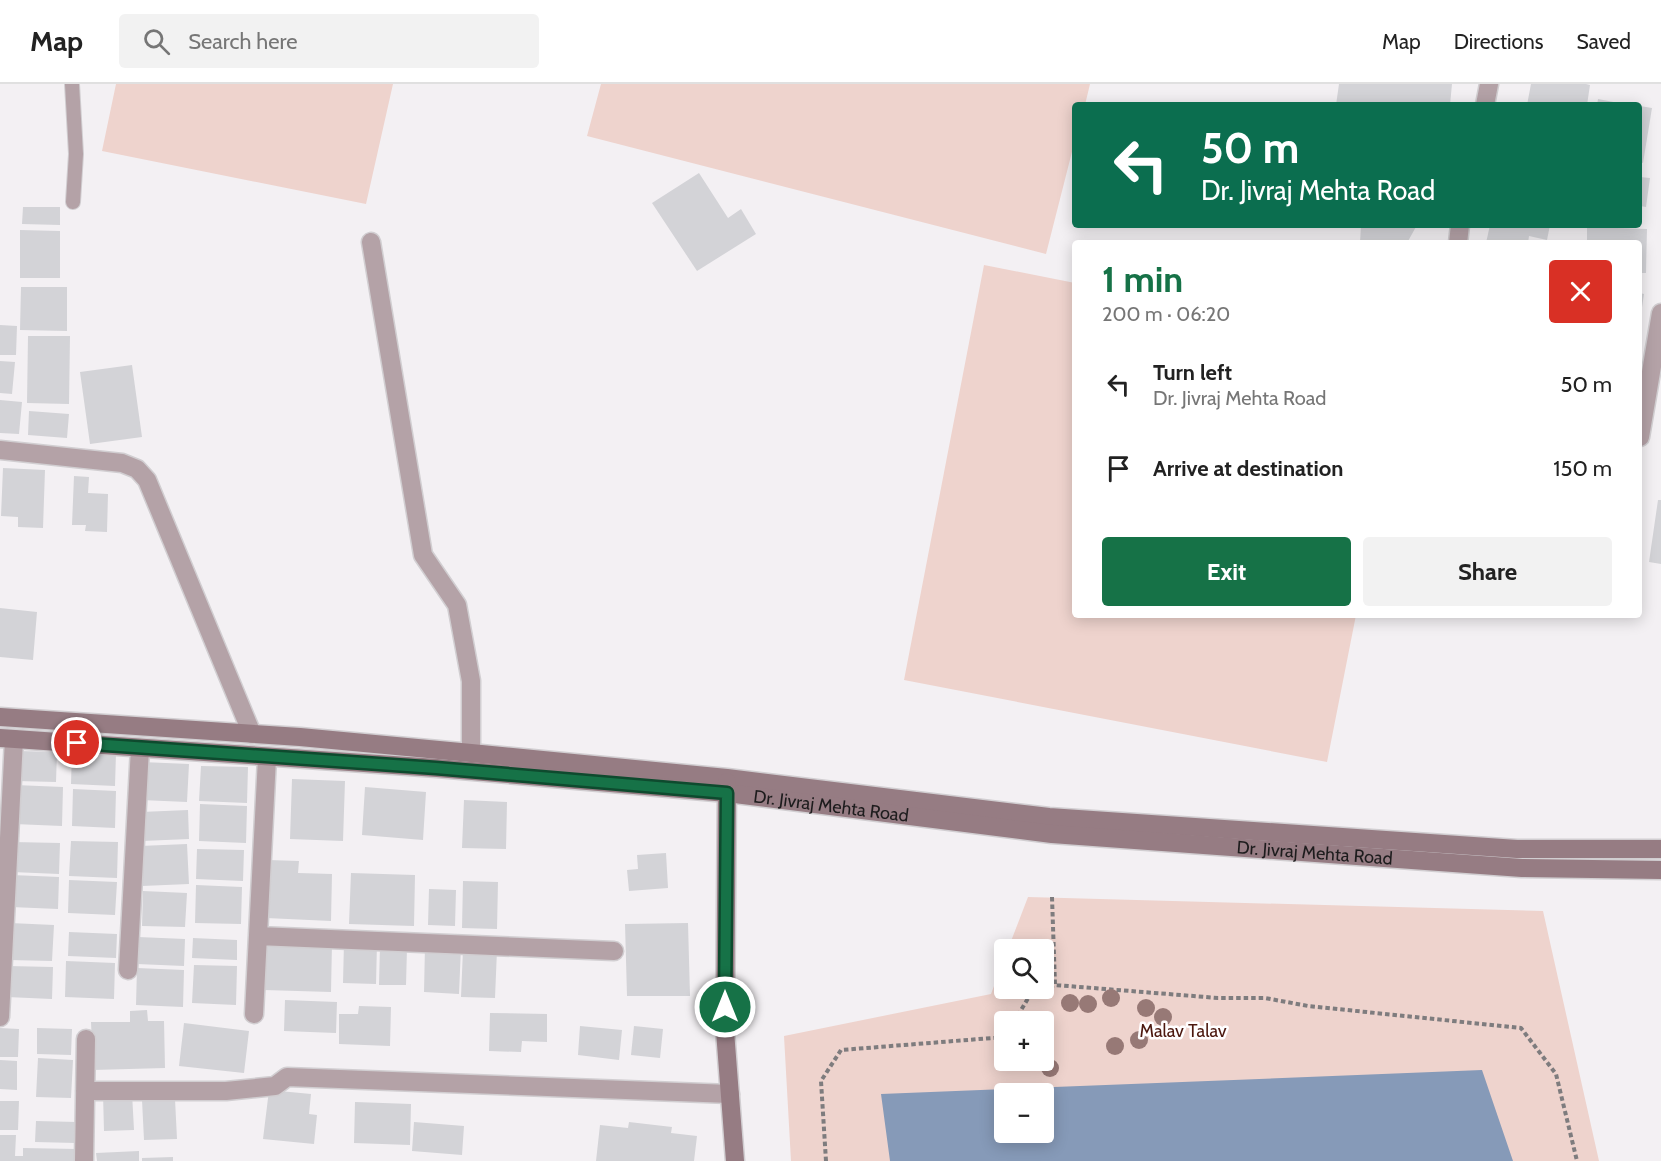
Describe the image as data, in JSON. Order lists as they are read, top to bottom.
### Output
{
  "streets": {
    "main road": ["Dr. Jivraj Mehta Road"]
  },
  "parks": ["Malav Talav"],
  "page": {
    "header": "Map",
    "search": "Search here",
    "nav": ["Map", "Directions", "Saved"],
    "turn": ["50 m", "Dr. Jivraj Mehta Road"],
    "heading": ["1 min", "200 m · 06:20"],
    "list": [
      {
        "name": "Turn left",
        "note": "Dr. Jivraj Mehta Road",
        "value": "50 m"
      },
      {
        "name": "Arrive at destination",
        "value": "150 m"
      }
    ],
    "buttons": ["Exit", "Share"],
    "map_buttons": ["+", "−"]
  }
}
